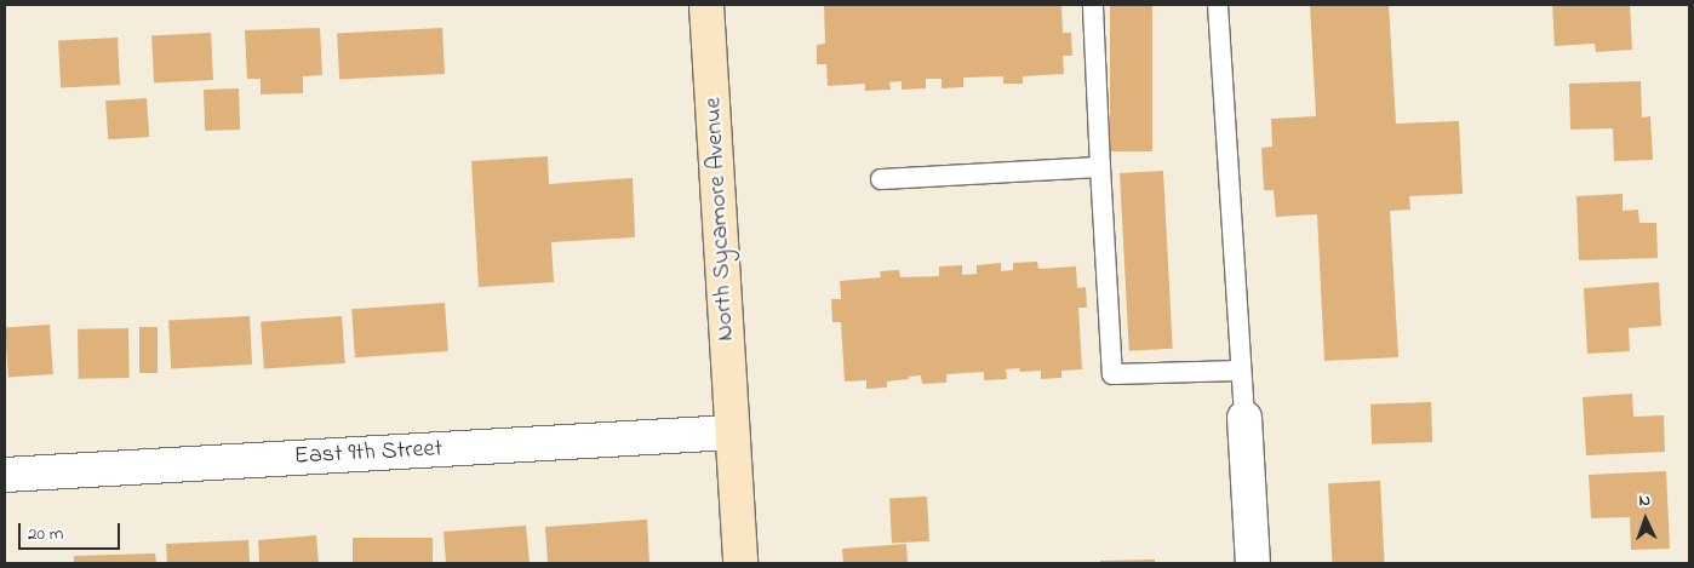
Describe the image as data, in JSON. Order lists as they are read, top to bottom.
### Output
{
  "streets": {
    "main road": ["North Sycamore Avenue"],
    "street": ["East 9th Street"]
  },
  "crossings": [
    ["North Sycamore Avenue", "East 9th Street"]
  ],
  "scale_bar": "20 m",
  "north": "top"
}
